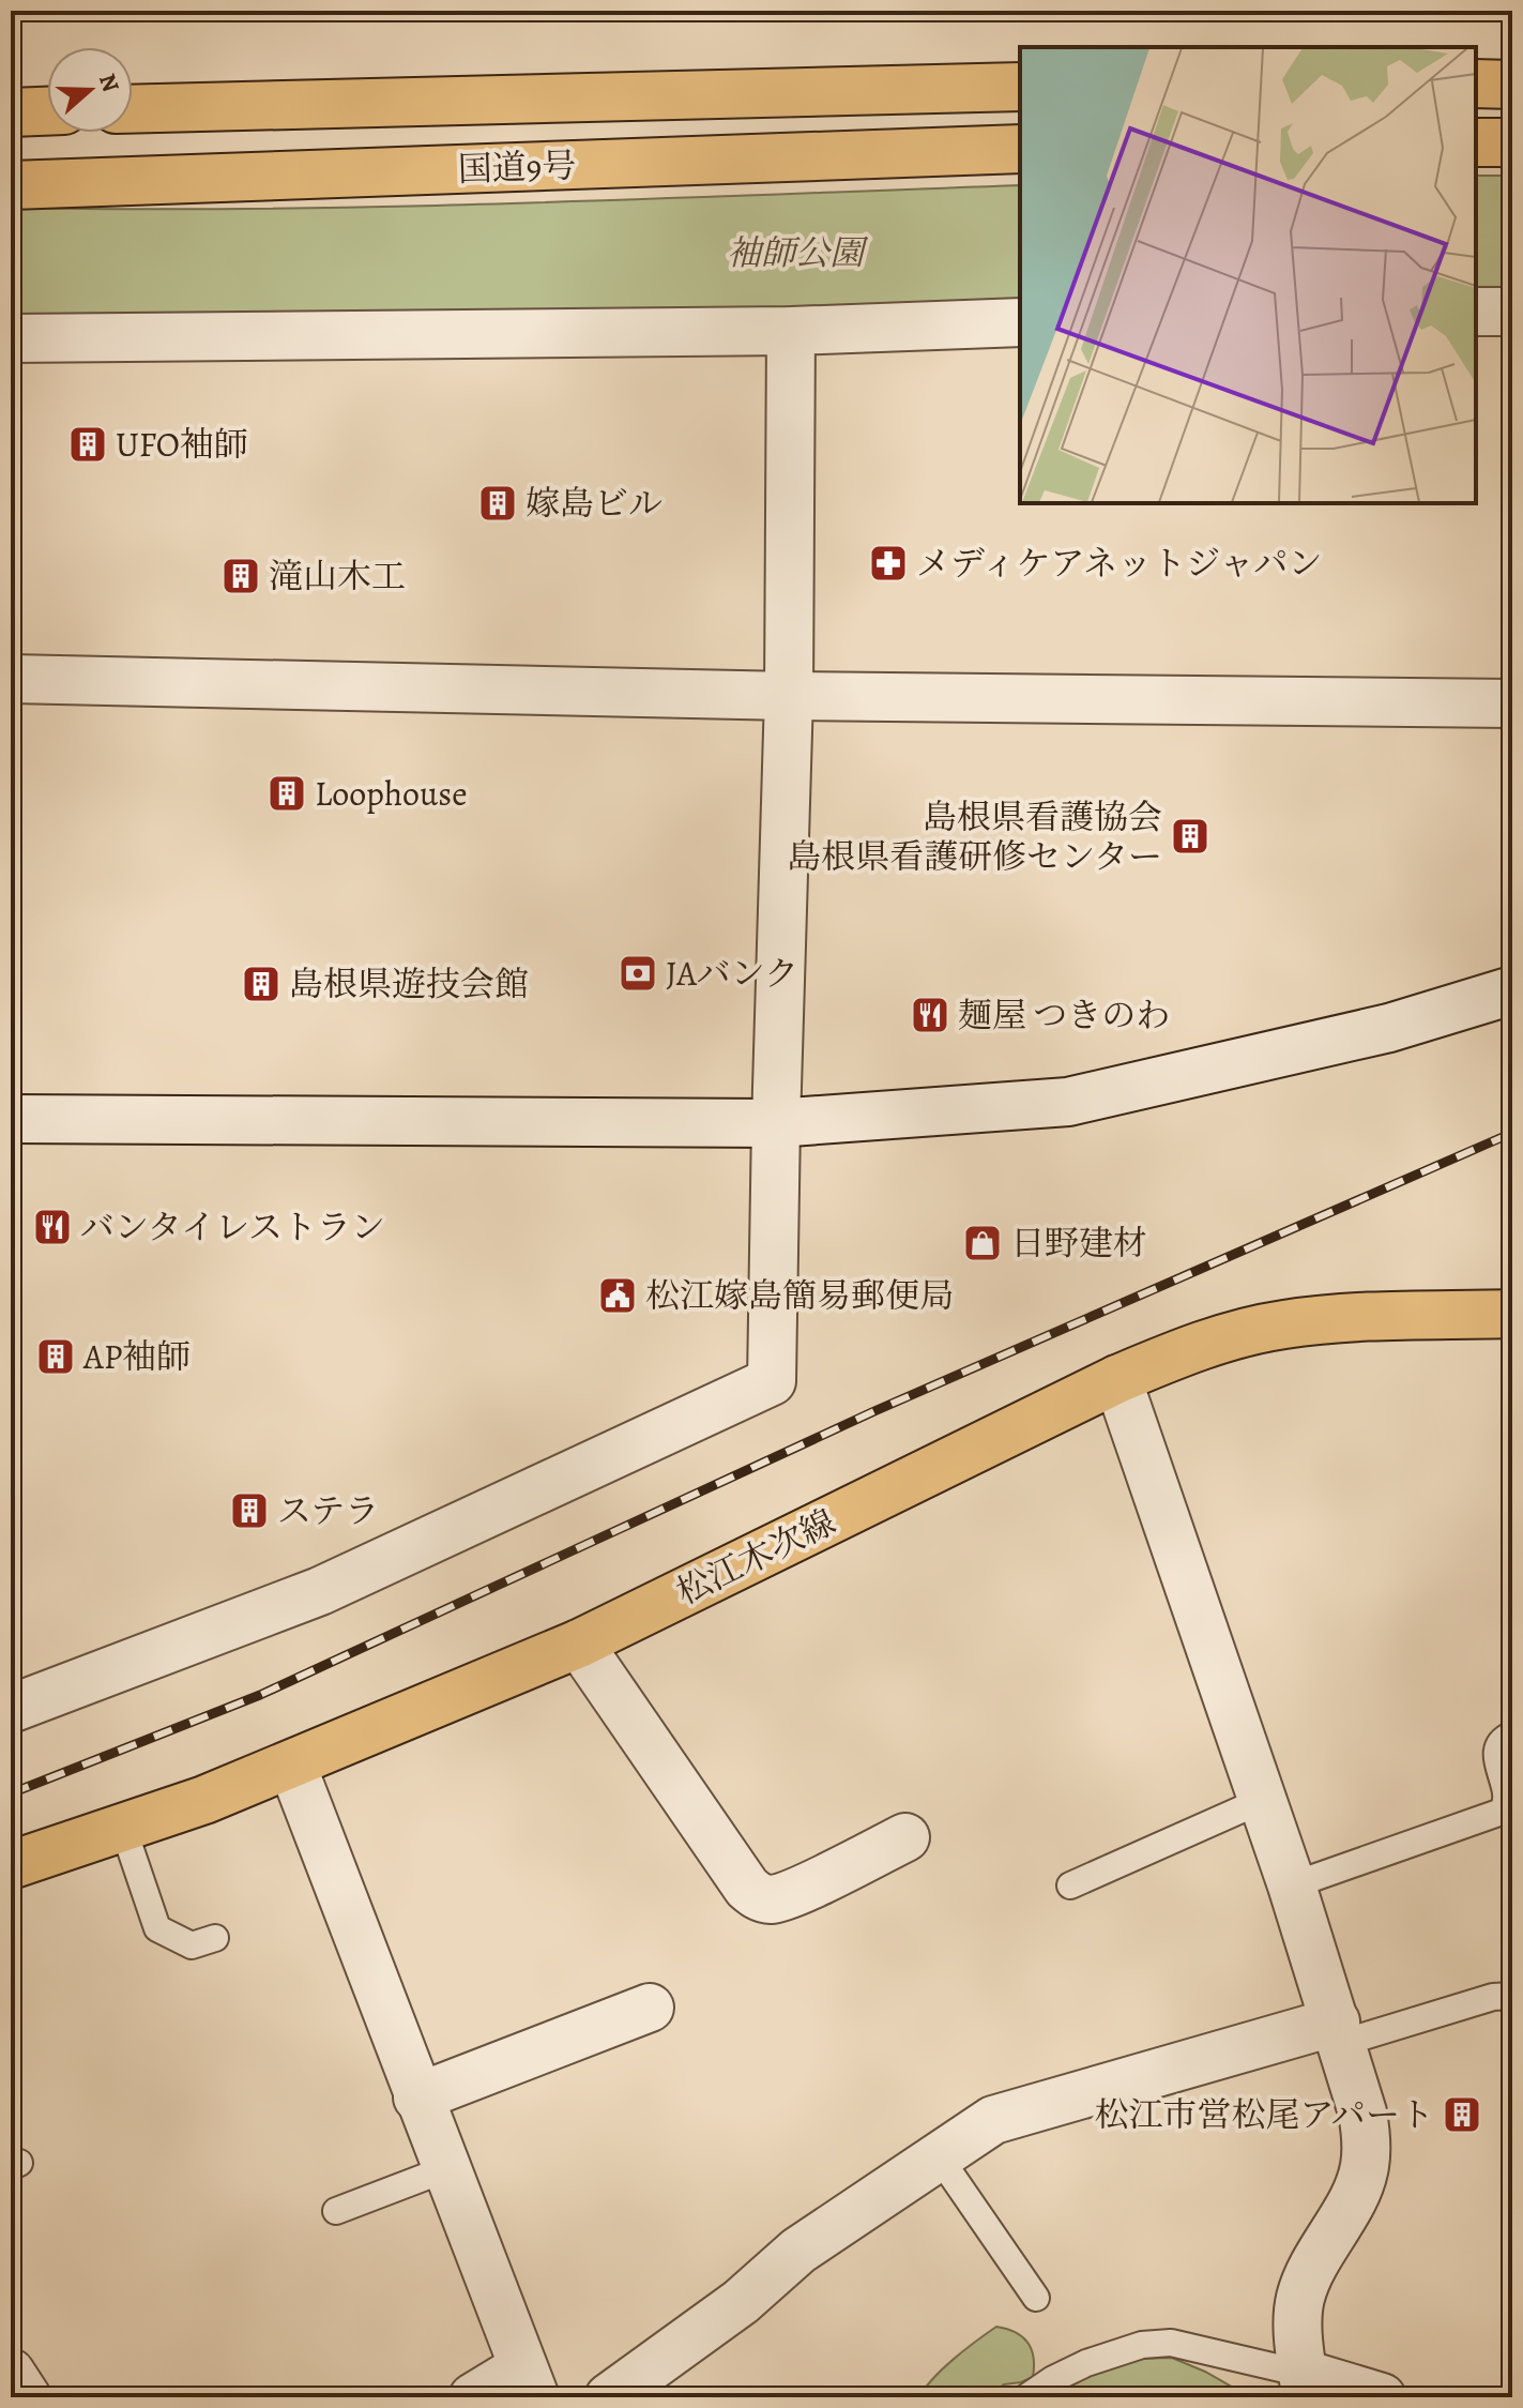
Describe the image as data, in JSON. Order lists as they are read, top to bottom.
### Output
{
  "streets": {
    "main road": ["国道9号", "松江木次線"]
  },
  "parks": ["袖師公園"],
  "places": {
    "building": [
      "UFO袖師",
      "嫁島ビル",
      "滝山木工",
      "Loophouse",
      "島根県看護協会 島根県看護研修センター",
      "島根県遊技会館",
      "AP袖師",
      "ステラ",
      "松江市営松尾アパート"
    ],
    "pharmacy": ["メディケアネットジャパン"],
    "bank": ["JAバンク"],
    "restaurant": ["麺屋 つきのわ", "バンタイレストラン"],
    "shop": ["日野建材"],
    "public building": ["松江嫁島簡易郵便局"]
  },
  "north": "right"
}
